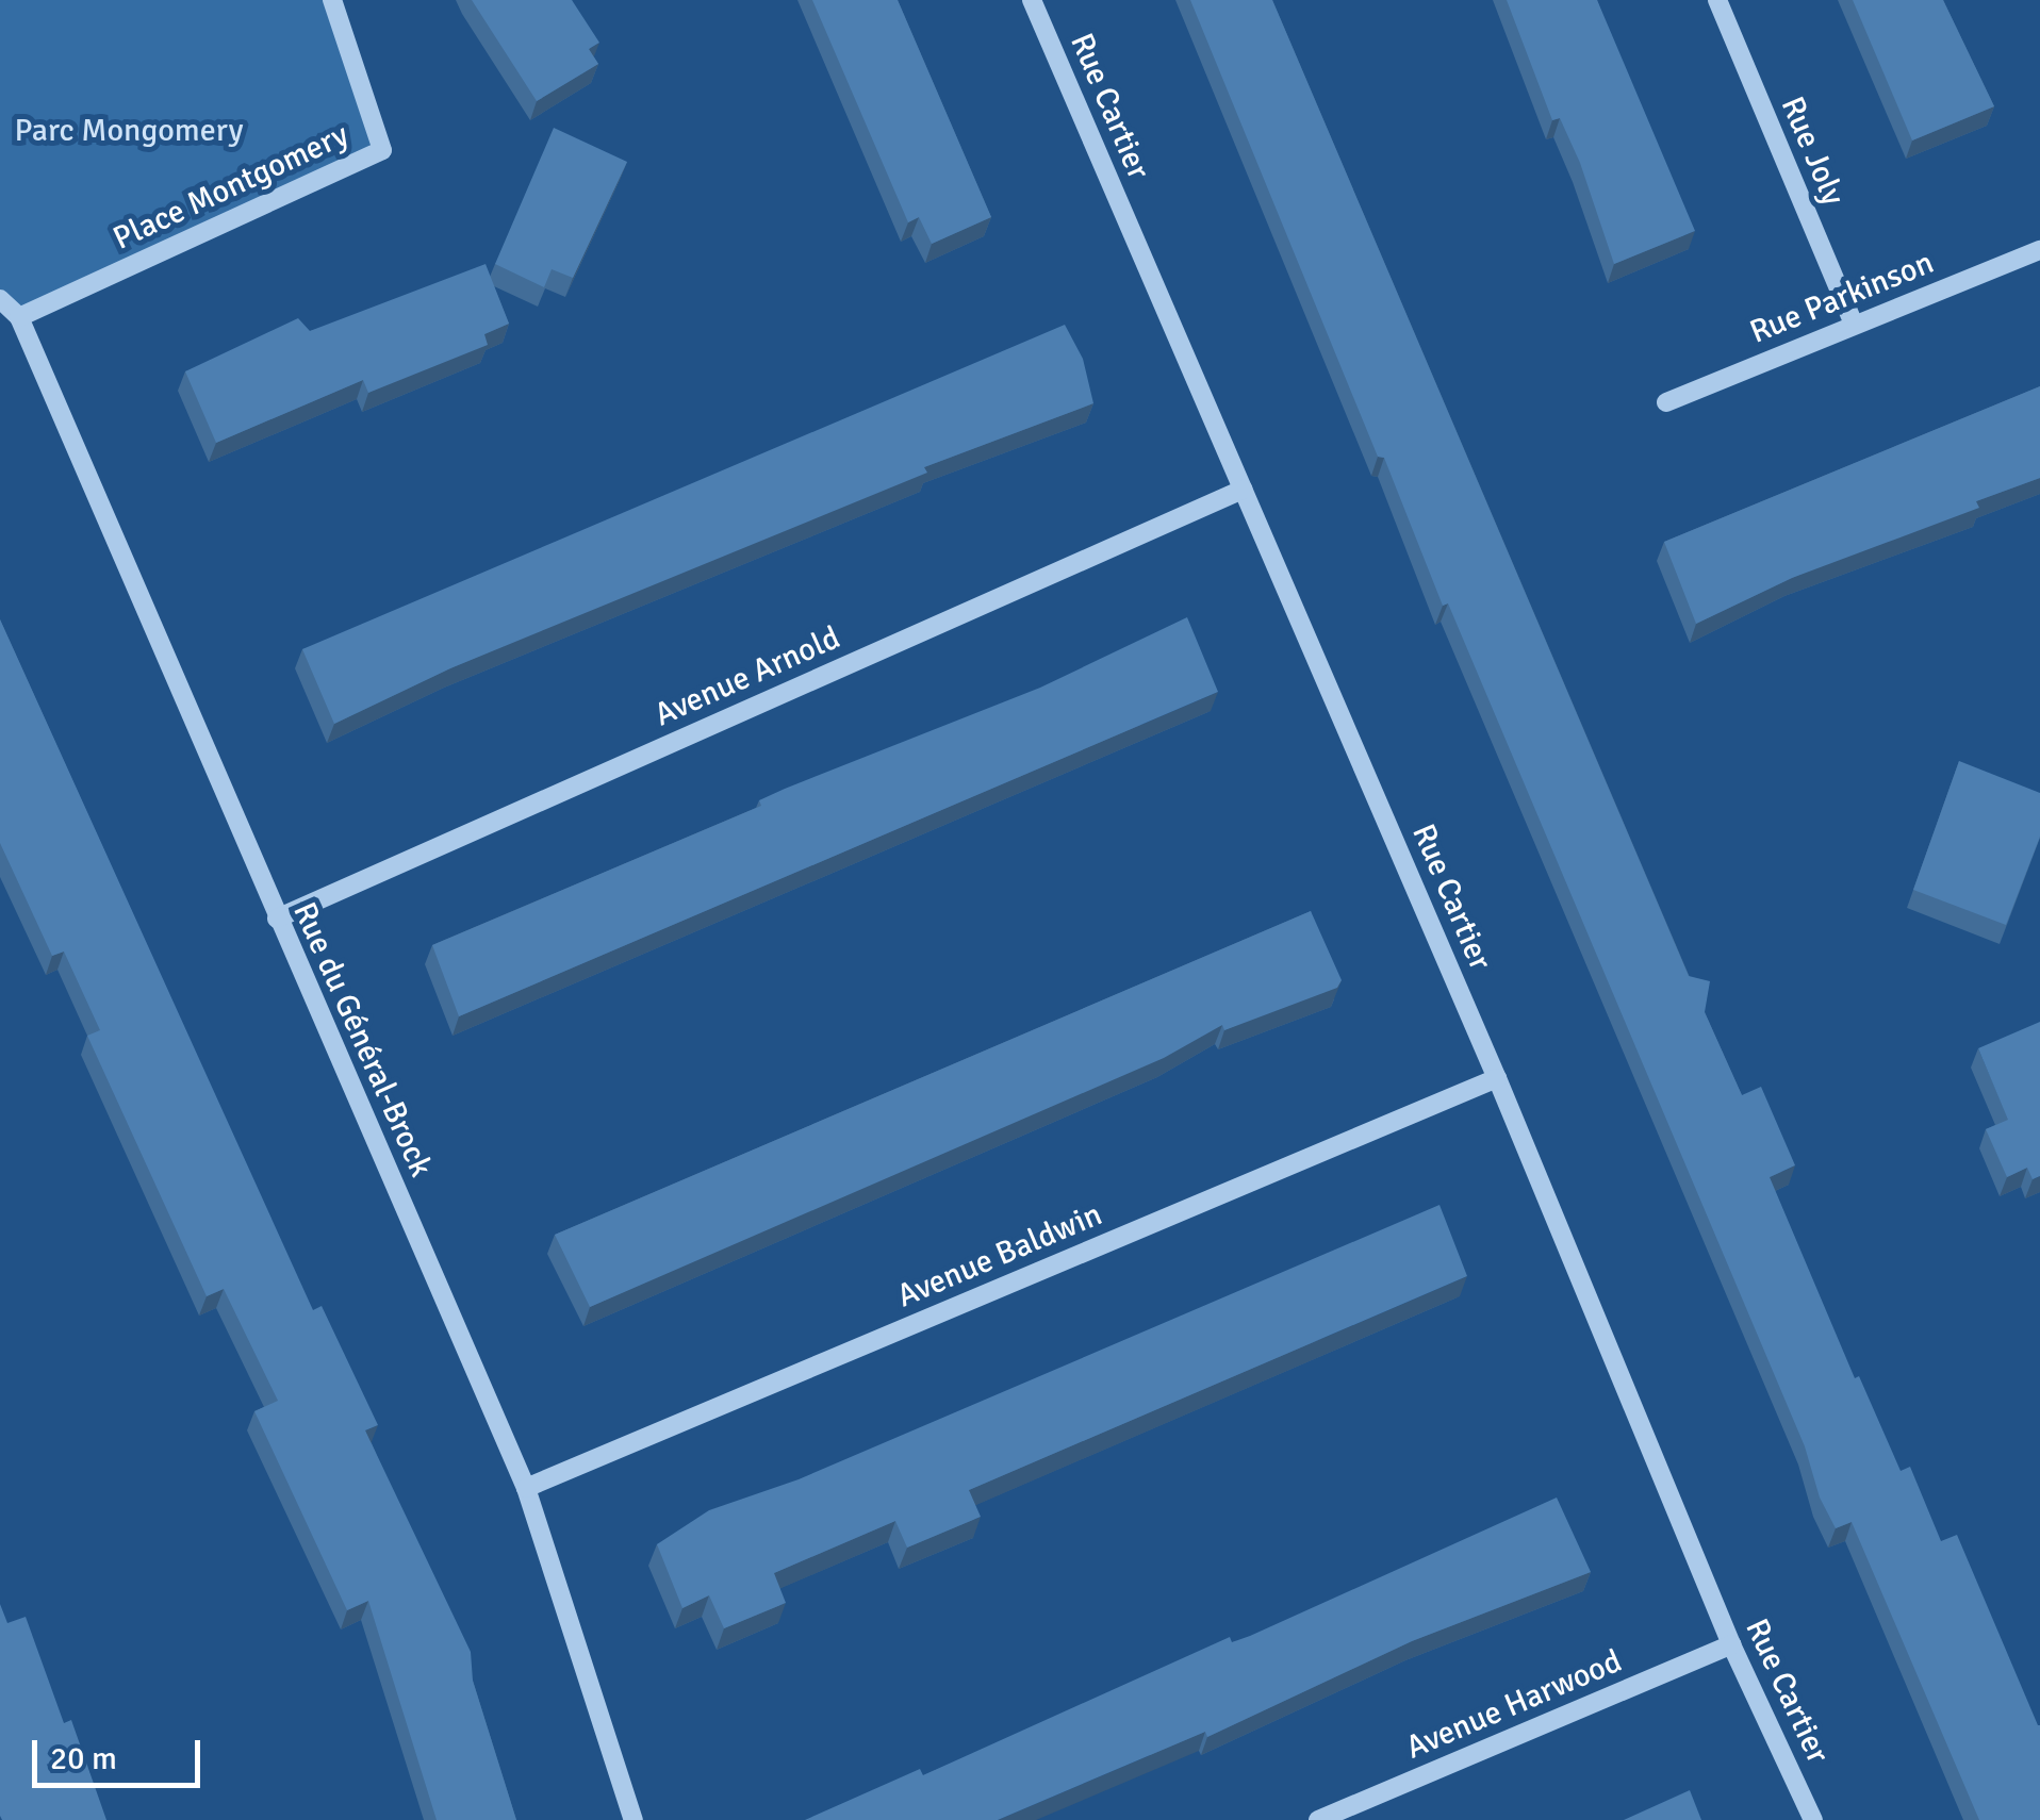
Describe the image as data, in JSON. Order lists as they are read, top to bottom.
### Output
{
  "streets": {
    "street": [
      "Rue Cartier",
      "Rue Joly",
      "Place Montgomery",
      "Rue Parkinson",
      "Avenue Arnold",
      "Rue du Général-Brock",
      "Avenue Baldwin",
      "Avenue Harwood"
    ]
  },
  "crossings": [
    ["Rue Cartier", "Avenue Arnold"],
    ["Rue Cartier", "Avenue Baldwin"],
    ["Rue Cartier", "Avenue Harwood"],
    ["Rue Joly", "Rue Parkinson"],
    ["Place Montgomery", "Rue du Général-Brock"],
    ["Avenue Arnold", "Rue du Général-Brock"],
    ["Rue du Général-Brock", "Avenue Baldwin"]
  ],
  "parks": ["Parc Mongomery"],
  "scale_bar": "20 m"
}
